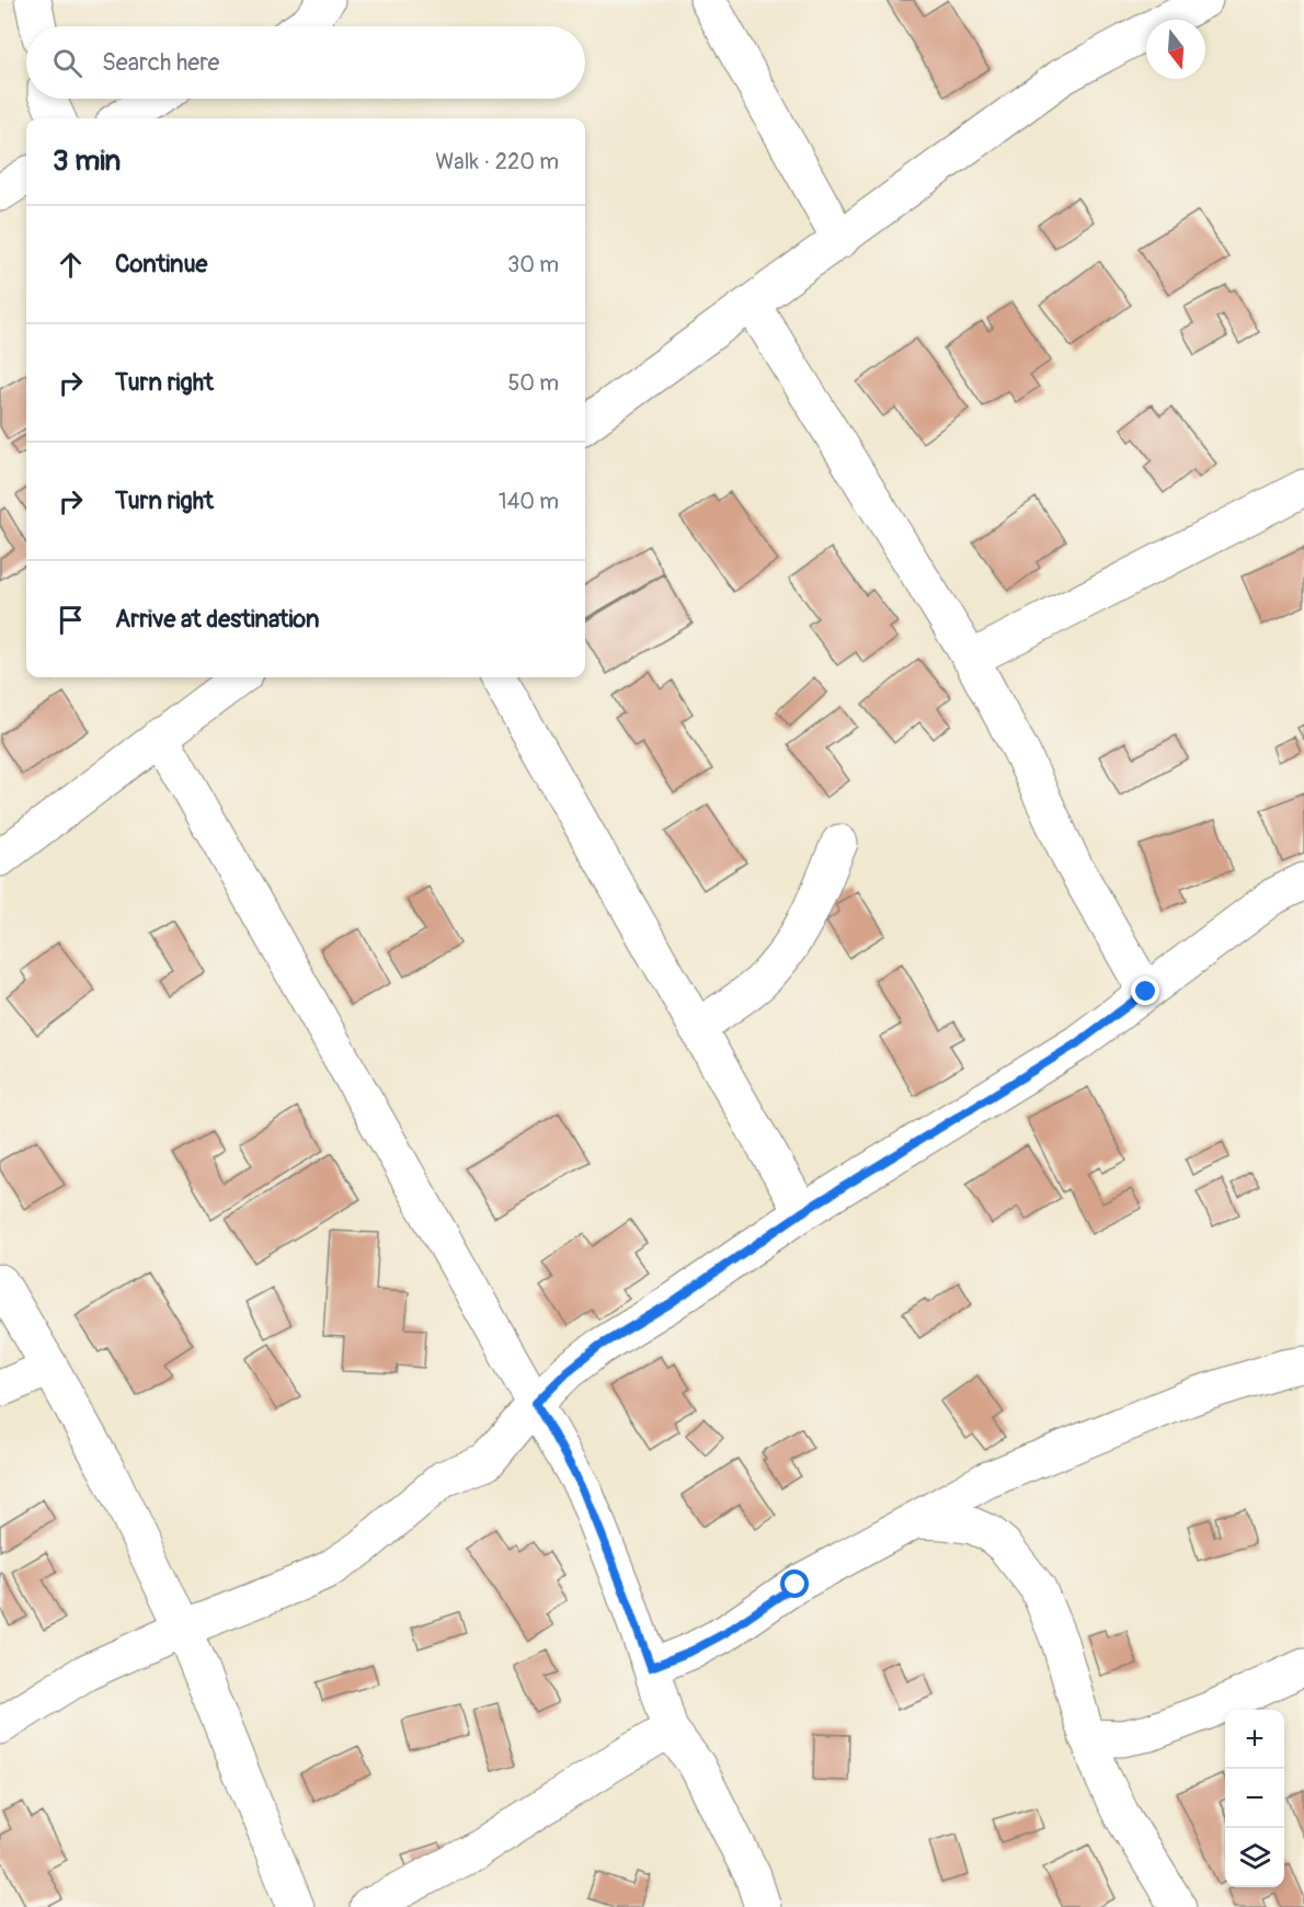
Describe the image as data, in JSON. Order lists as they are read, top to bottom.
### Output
{
  "north": "bottom",
  "page": {
    "search": "Search here",
    "heading": ["3 min", "Walk · 220 m"],
    "list": [
      ["Continue", "30 m"],
      ["Turn right", "50 m"],
      ["Turn right", "140 m"],
      "Arrive at destination"
    ],
    "map_buttons": ["+", "−"]
  }
}
